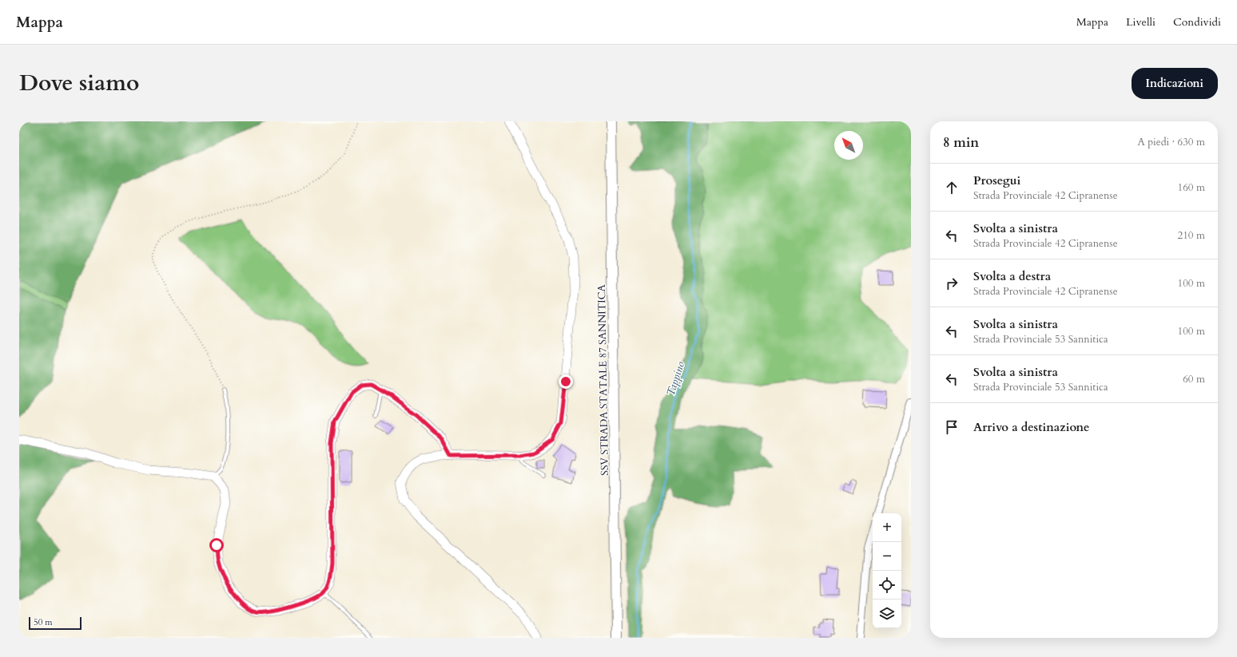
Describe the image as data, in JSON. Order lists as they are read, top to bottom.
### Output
{
  "streets": {
    "main road": ["SSV STRADA STATALE 87 SANNITICA"]
  },
  "water": ["Tappino"],
  "scale_bar": "50 m",
  "north": "top left",
  "page": {
    "header": "Mappa",
    "nav": ["Mappa", "Livelli", "Condividi"],
    "title": "Dove siamo",
    "buttons": "Indicazioni",
    "heading": ["8 min", "A piedi · 630 m"],
    "list": [
      ["Prosegui", "Strada Provinciale 42 Cipranense", "160 m"],
      ["Svolta a sinistra", "Strada Provinciale 42 Cipranense", "210 m"],
      ["Svolta a destra", "Strada Provinciale 42 Cipranense", "100 m"],
      ["Svolta a sinistra", "Strada Provinciale 53 Sannitica", "100 m"],
      ["Svolta a sinistra", "Strada Provinciale 53 Sannitica", "60 m"],
      "Arrivo a destinazione"
    ],
    "map_buttons": ["+", "−"],
    "scale": "50 m"
  }
}
